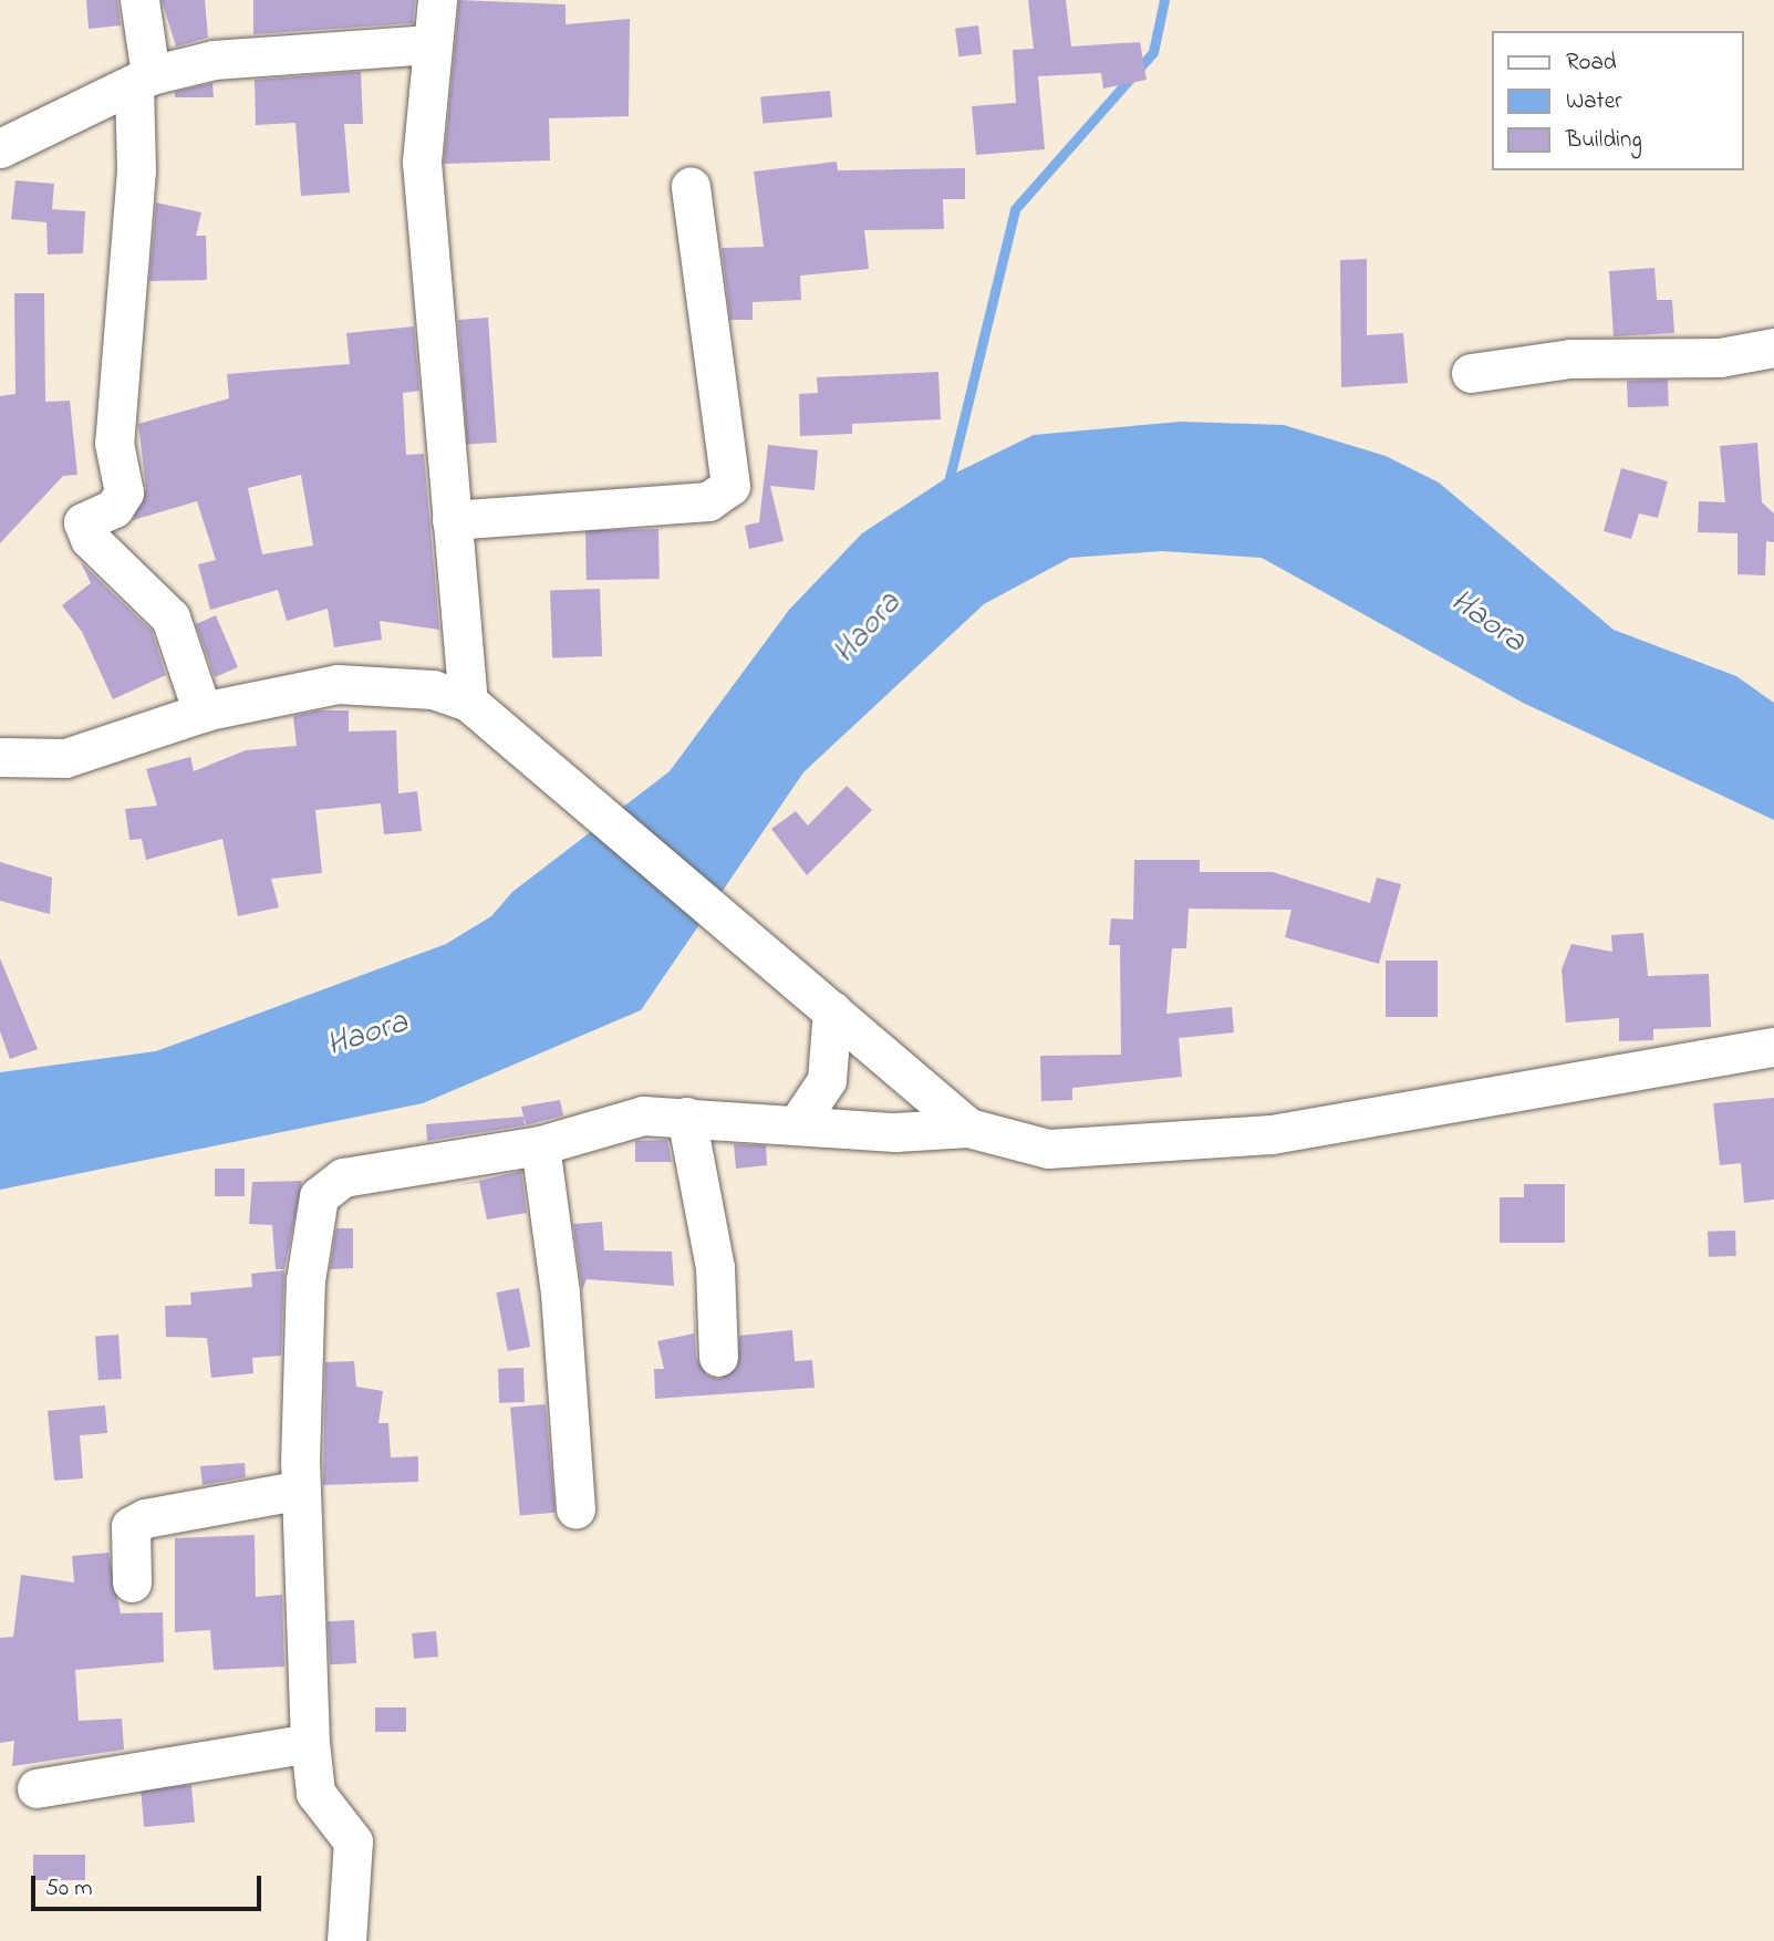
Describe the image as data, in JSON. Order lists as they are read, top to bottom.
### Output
{
  "water": ["Haora"],
  "legend": ["Road", "Water", "Building"],
  "scale_bar": "50 m"
}
